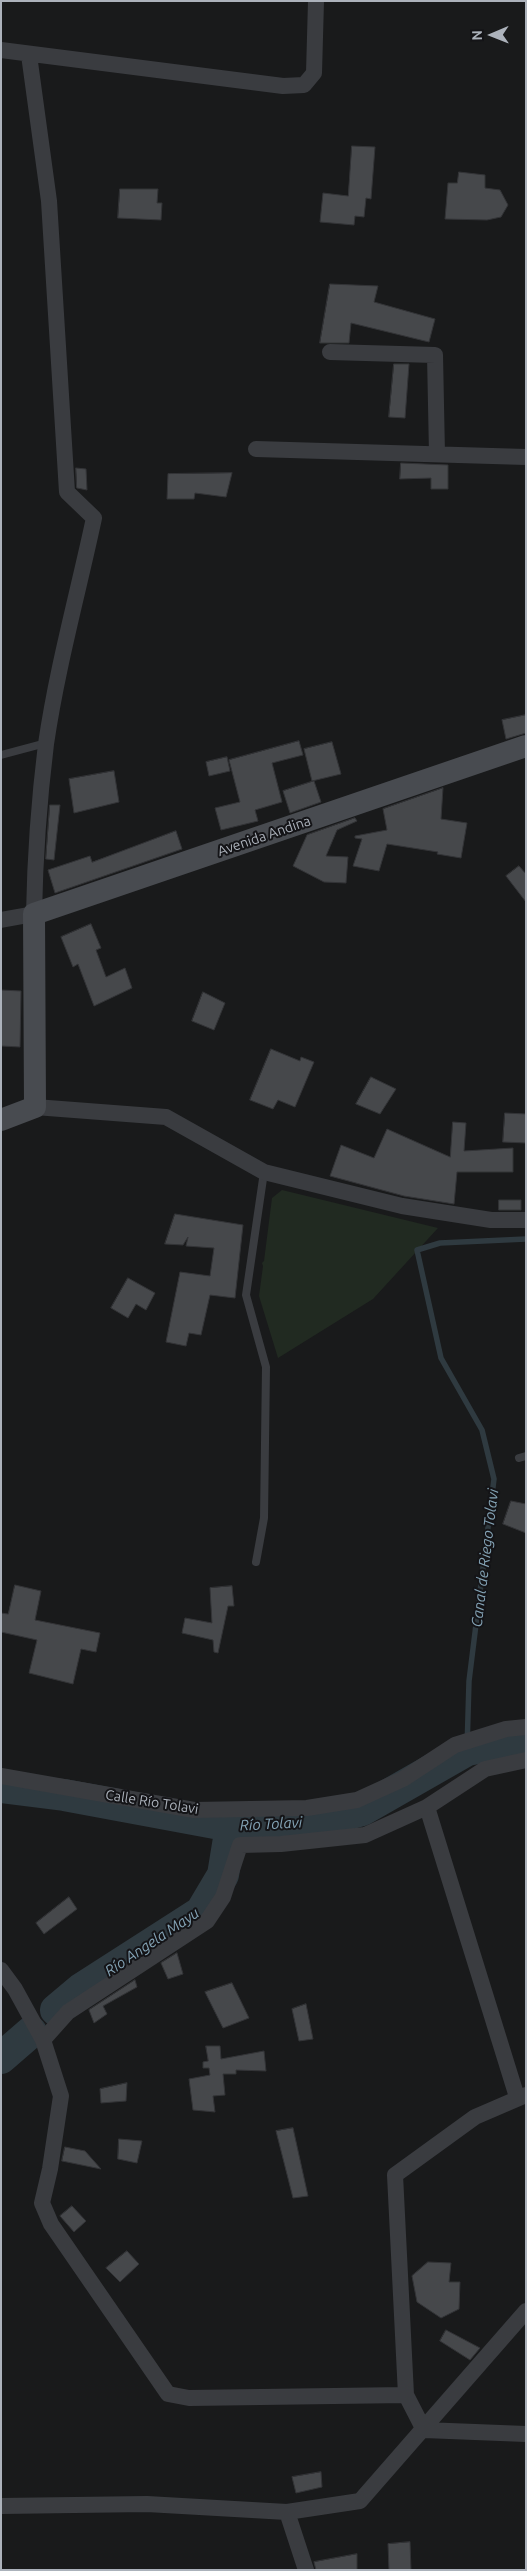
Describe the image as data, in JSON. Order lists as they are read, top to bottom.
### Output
{
  "streets": {
    "street": ["Avenida Andina", "Calle Río Tolavi"]
  },
  "water": ["Canal de Riego Tolavi", "Río Tolavi", "Río Angela Mayu"],
  "north": "left"
}
